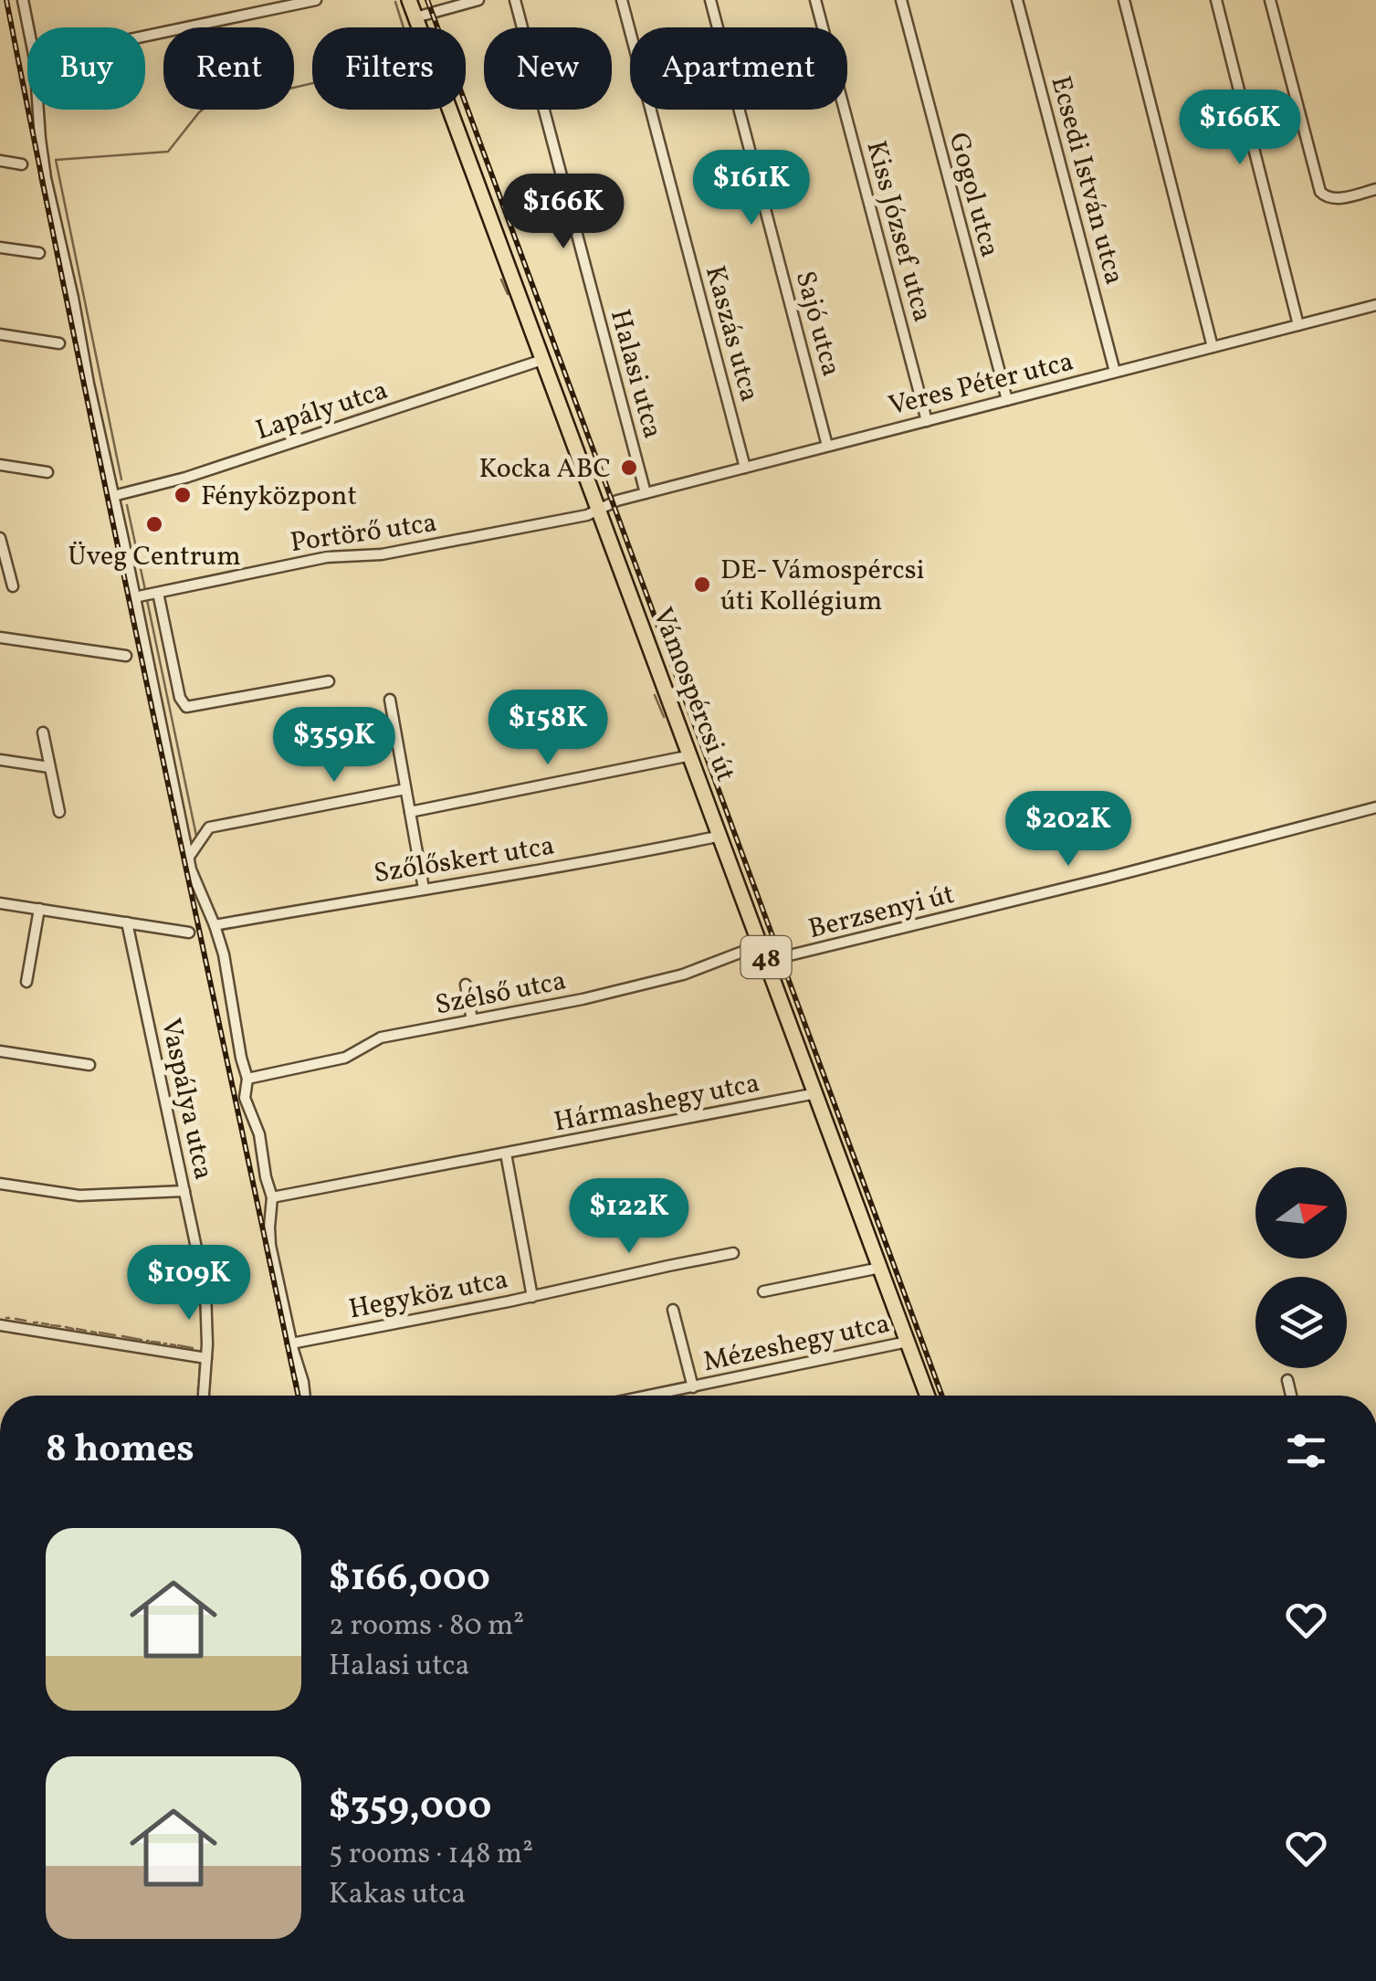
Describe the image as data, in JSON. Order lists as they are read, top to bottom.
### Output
{
  "streets": {
    "main road": ["Vámospércsi út", "48"],
    "street": [
      "Ecsedi István utca",
      "Gogol utca",
      "Kiss József utca",
      "Sajó utca",
      "Kaszás utca",
      "Halasi utca",
      "Veres Péter utca",
      "Lapály utca",
      "Portörő utca",
      "Szőlőskert utca",
      "Berzsenyi út",
      "Szélső utca",
      "Vaspálya utca",
      "Hármashegy utca",
      "Hegyköz utca",
      "Mézeshegy utca"
    ]
  },
  "crossings": [
    ["Ecsedi István utca", "Veres Péter utca"],
    ["Gogol utca", "Veres Péter utca"],
    ["Kiss József utca", "Veres Péter utca"],
    ["Sajó utca", "Veres Péter utca"],
    ["Kaszás utca", "Veres Péter utca"],
    ["Halasi utca", "Veres Péter utca"],
    ["Veres Péter utca", "Portörő utca"],
    ["Veres Péter utca", "Vámospércsi út"],
    ["Lapály utca", "Vámospércsi út"],
    ["Portörő utca", "Vámospércsi út"],
    ["Vámospércsi út", "Szőlőskert utca"],
    ["Vámospércsi út", "Berzsenyi út"],
    ["Vámospércsi út", "Szélső utca"],
    ["Vámospércsi út", "Hármashegy utca"],
    ["Vámospércsi út", "Mézeshegy utca"]
  ],
  "places": [
    "Kocka ABC",
    "Fényközpont",
    "Üveg Centrum",
    "DE- Vámospércsi úti Kollégium"
  ],
  "north": "right",
  "page": {
    "chip": [
      "Buy",
      "Rent",
      "Filters",
      "New",
      "Apartment"
    ],
    "price": [
      "$166K",
      "$161K",
      "$166K",
      "$158K",
      "$359K",
      "$202K",
      "$122K",
      "$109K"
    ],
    "heading": "8 homes",
    "list": [
      {
        "name": "$166,000",
        "note": "2 rooms · 80 m² · Halasi utca"
      },
      {
        "name": "$359,000",
        "note": "5 rooms · 148 m² · Kakas utca"
      }
    ]
  }
}
